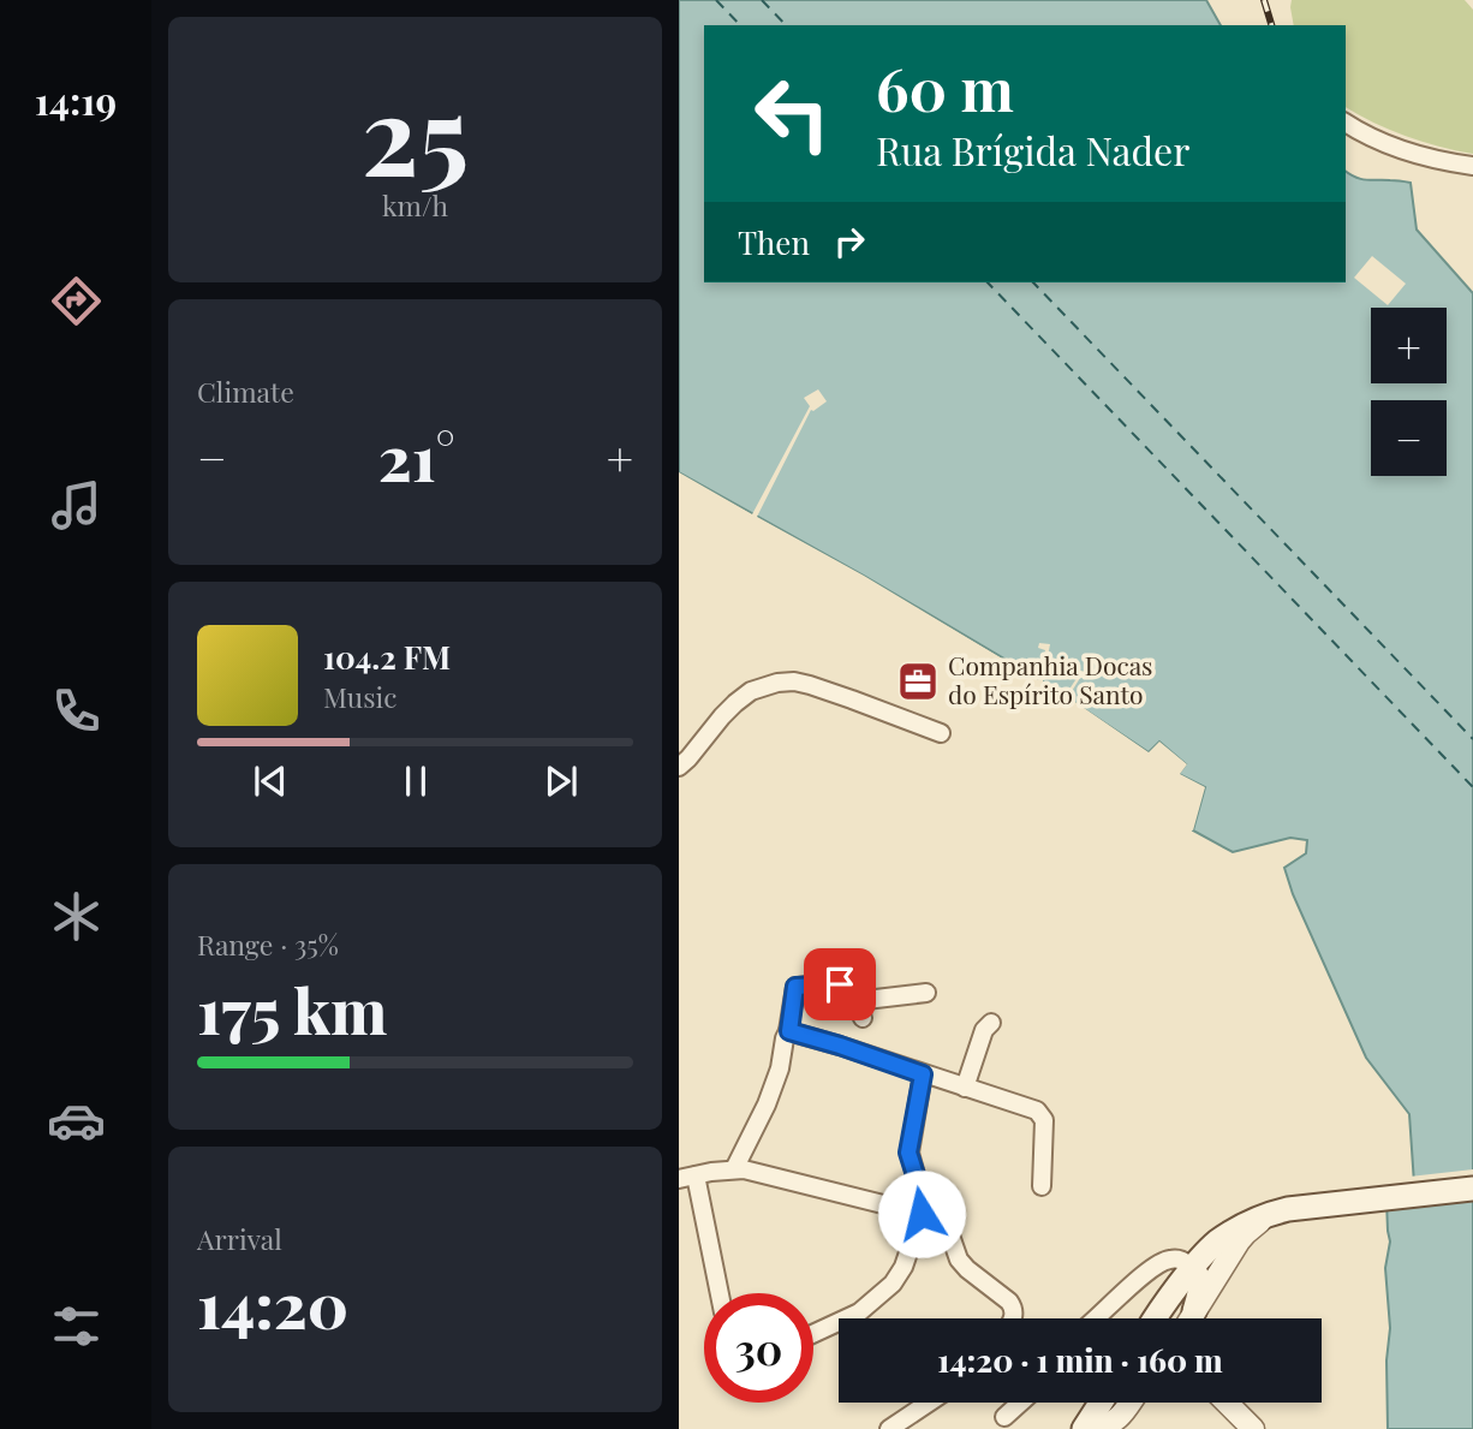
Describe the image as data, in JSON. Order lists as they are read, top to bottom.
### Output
{
  "places": {
    "office": ["Companhia Docas do Espírito Santo"]
  },
  "page": {
    "tabs": "14:19",
    "tile": [
      ["25", "km/h"],
      "Climate",
      ["Range · 35%", "175 km"],
      ["Arrival", "14:20"]
    ],
    "turn": ["60 m", "Rua Brígida Nader"],
    "then": "Then",
    "map_buttons": ["+", "−"],
    "heat": ["−", "21°", "+"],
    "song": ["104.2 FM", "Music"],
    "limit": "30",
    "trip": "14:20 · 1 min · 160 m"
  }
}
